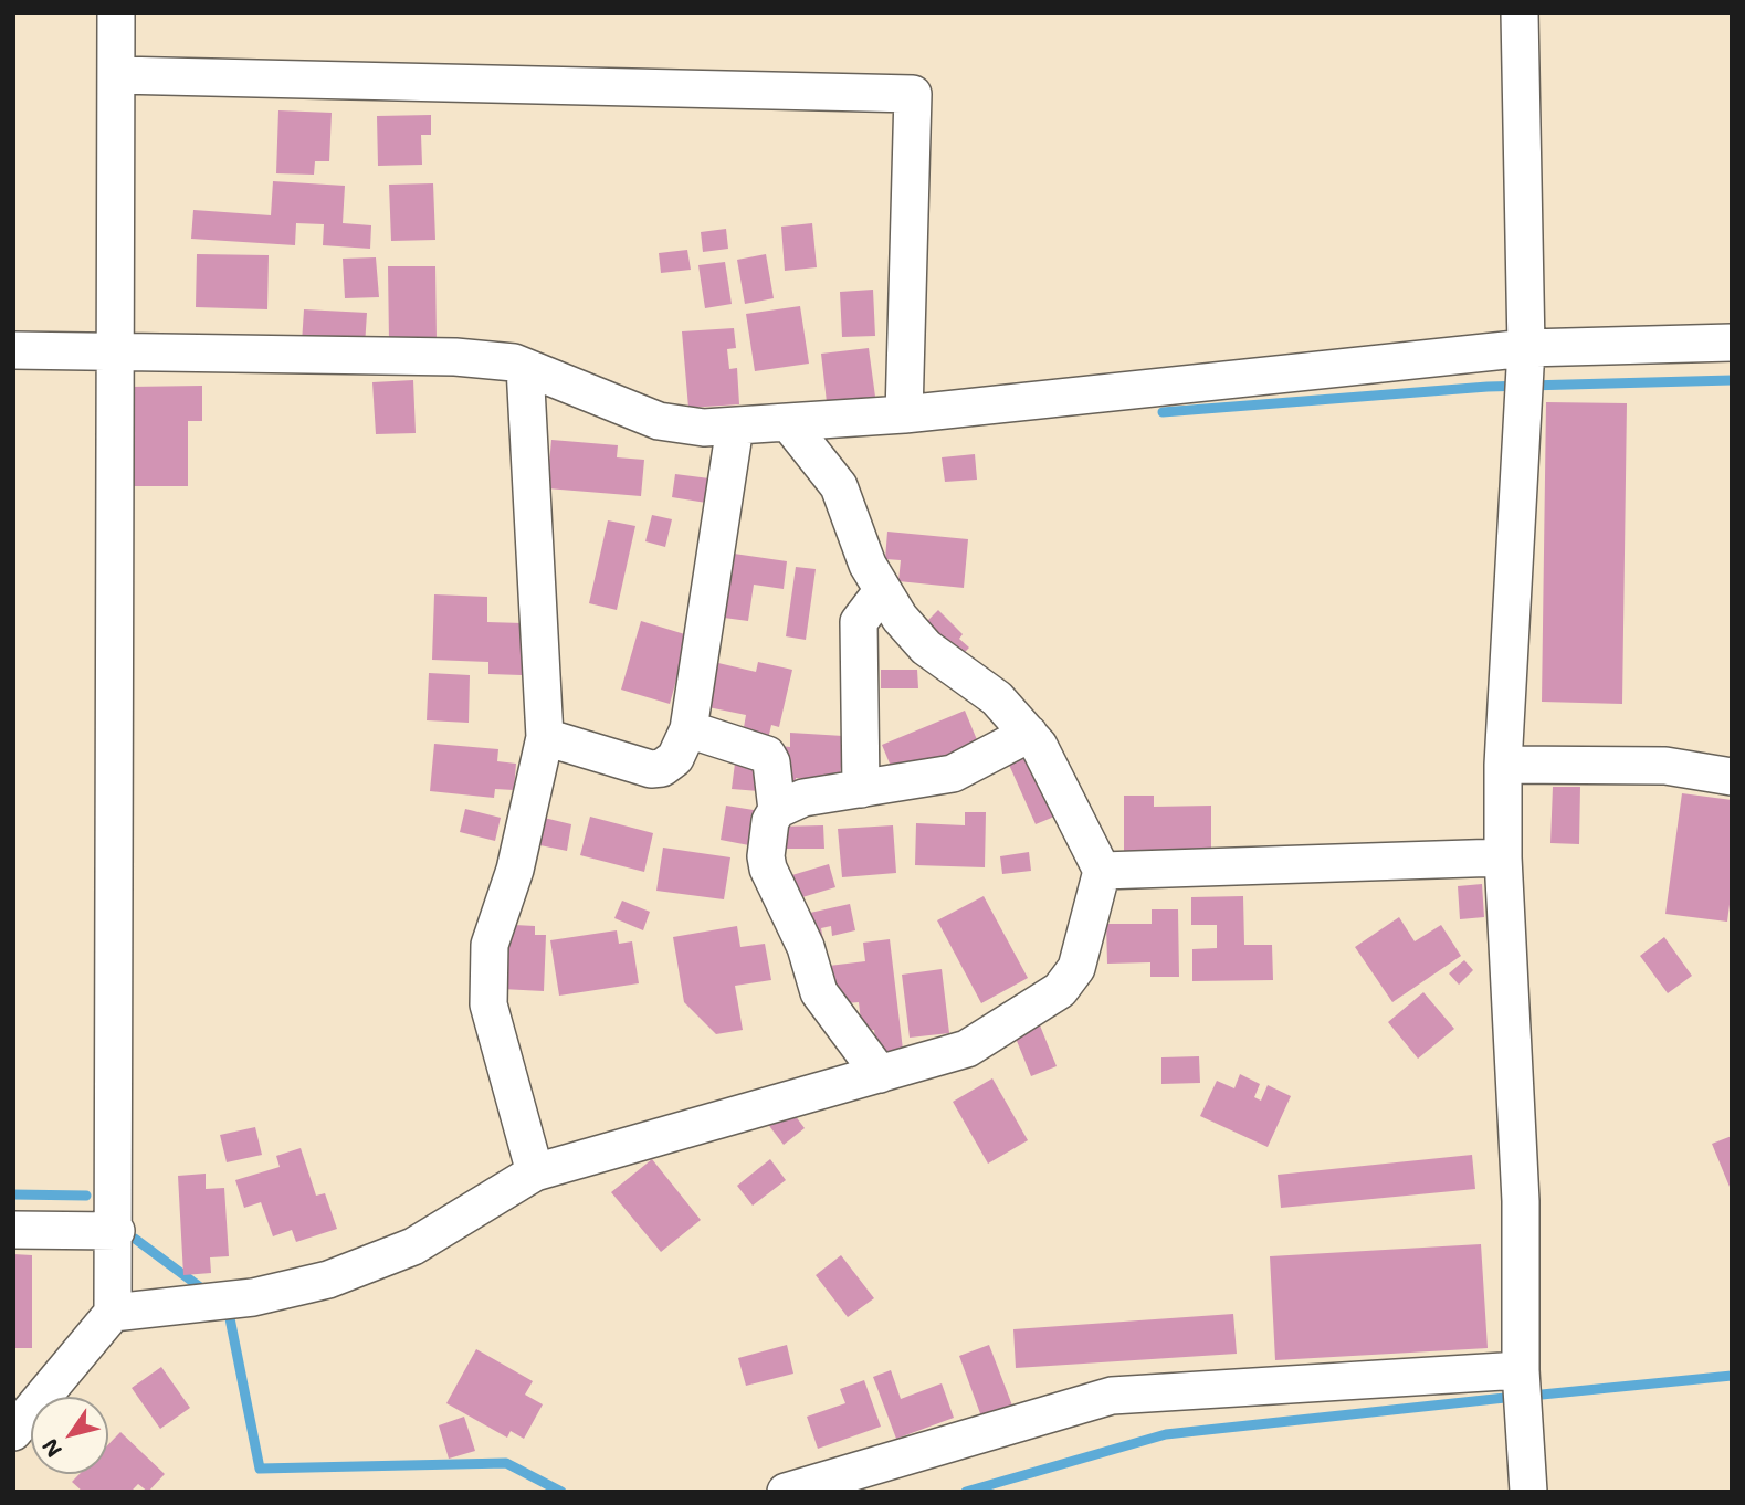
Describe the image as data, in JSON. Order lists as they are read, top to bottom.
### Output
{
  "north": "bottom left"
}
